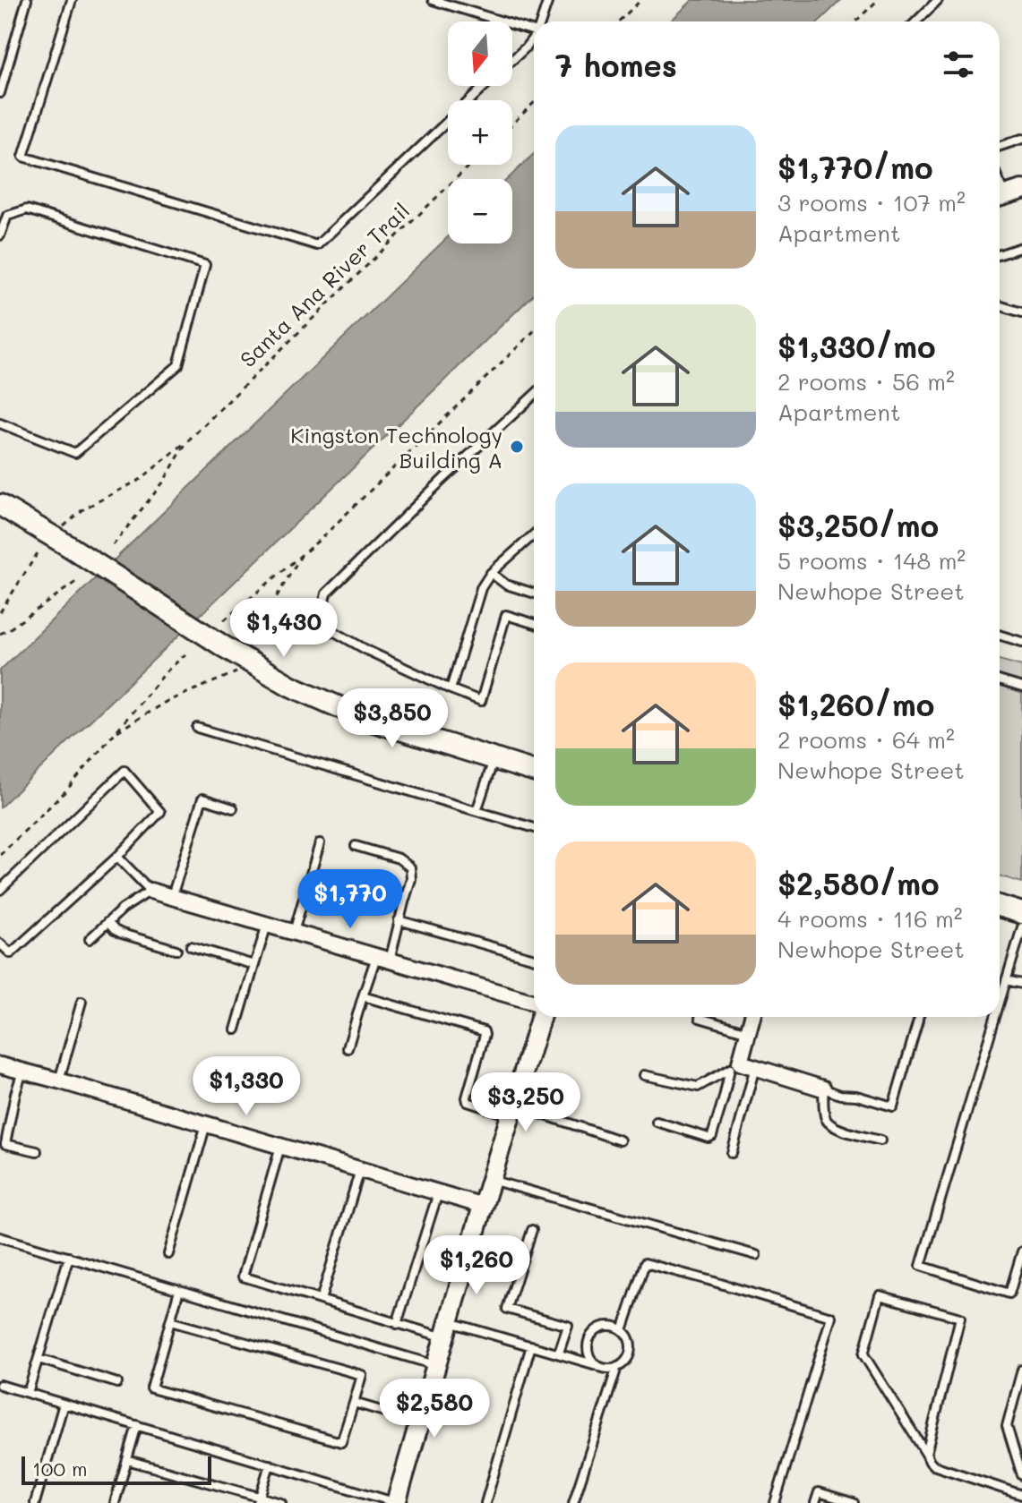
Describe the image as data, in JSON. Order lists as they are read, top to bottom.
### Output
{
  "streets": {
    "path": ["Santa Ana River Trail"]
  },
  "places": ["Kingston Technology Building A"],
  "scale_bar": "100 m",
  "north": "bottom",
  "page": {
    "map_buttons": ["+", "−"],
    "heading": "7 homes",
    "list": [
      {
        "name": "$1,770/mo",
        "note": "3 rooms · 107 m² · Apartment"
      },
      {
        "name": "$1,330/mo",
        "note": "2 rooms · 56 m² · Apartment"
      },
      {
        "name": "$3,250/mo",
        "note": "5 rooms · 148 m² · Newhope Street"
      },
      {
        "name": "$1,260/mo",
        "note": "2 rooms · 64 m² · Newhope Street"
      },
      {
        "name": "$2,580/mo",
        "note": "4 rooms · 116 m² · Newhope Street"
      }
    ],
    "price": [
      "$1,430",
      "$3,850",
      "$1,770",
      "$1,330",
      "$3,250",
      "$1,260",
      "$2,580"
    ],
    "scale": "100 m"
  }
}
